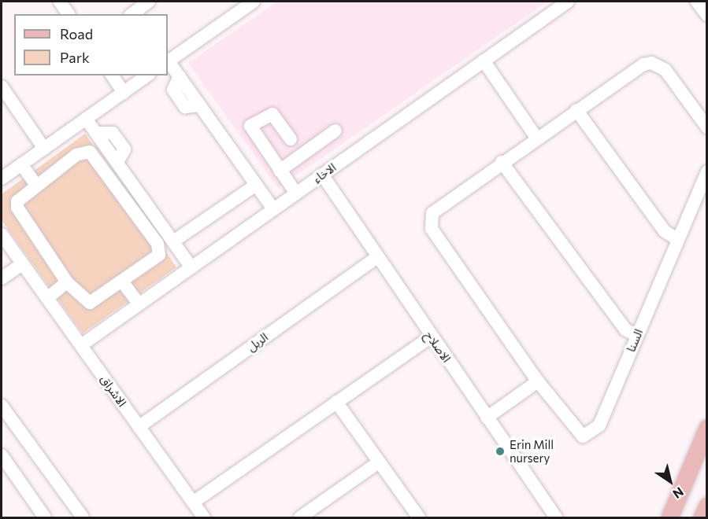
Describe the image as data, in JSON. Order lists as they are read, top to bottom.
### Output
{
  "streets": {
    "street": [
      "الاخاء",
      "السنا",
      "الربل",
      "الاصلاح",
      "الاشراق"
    ]
  },
  "crossings": [
    ["الاخاء", "الاصلاح"],
    ["الاخاء", "الاشراق"],
    ["الربل", "الاصلاح"],
    ["الربل", "الاشراق"]
  ],
  "places": ["Erin Mill nursery"],
  "legend": ["Road", "Park"],
  "north": "bottom right"
}
